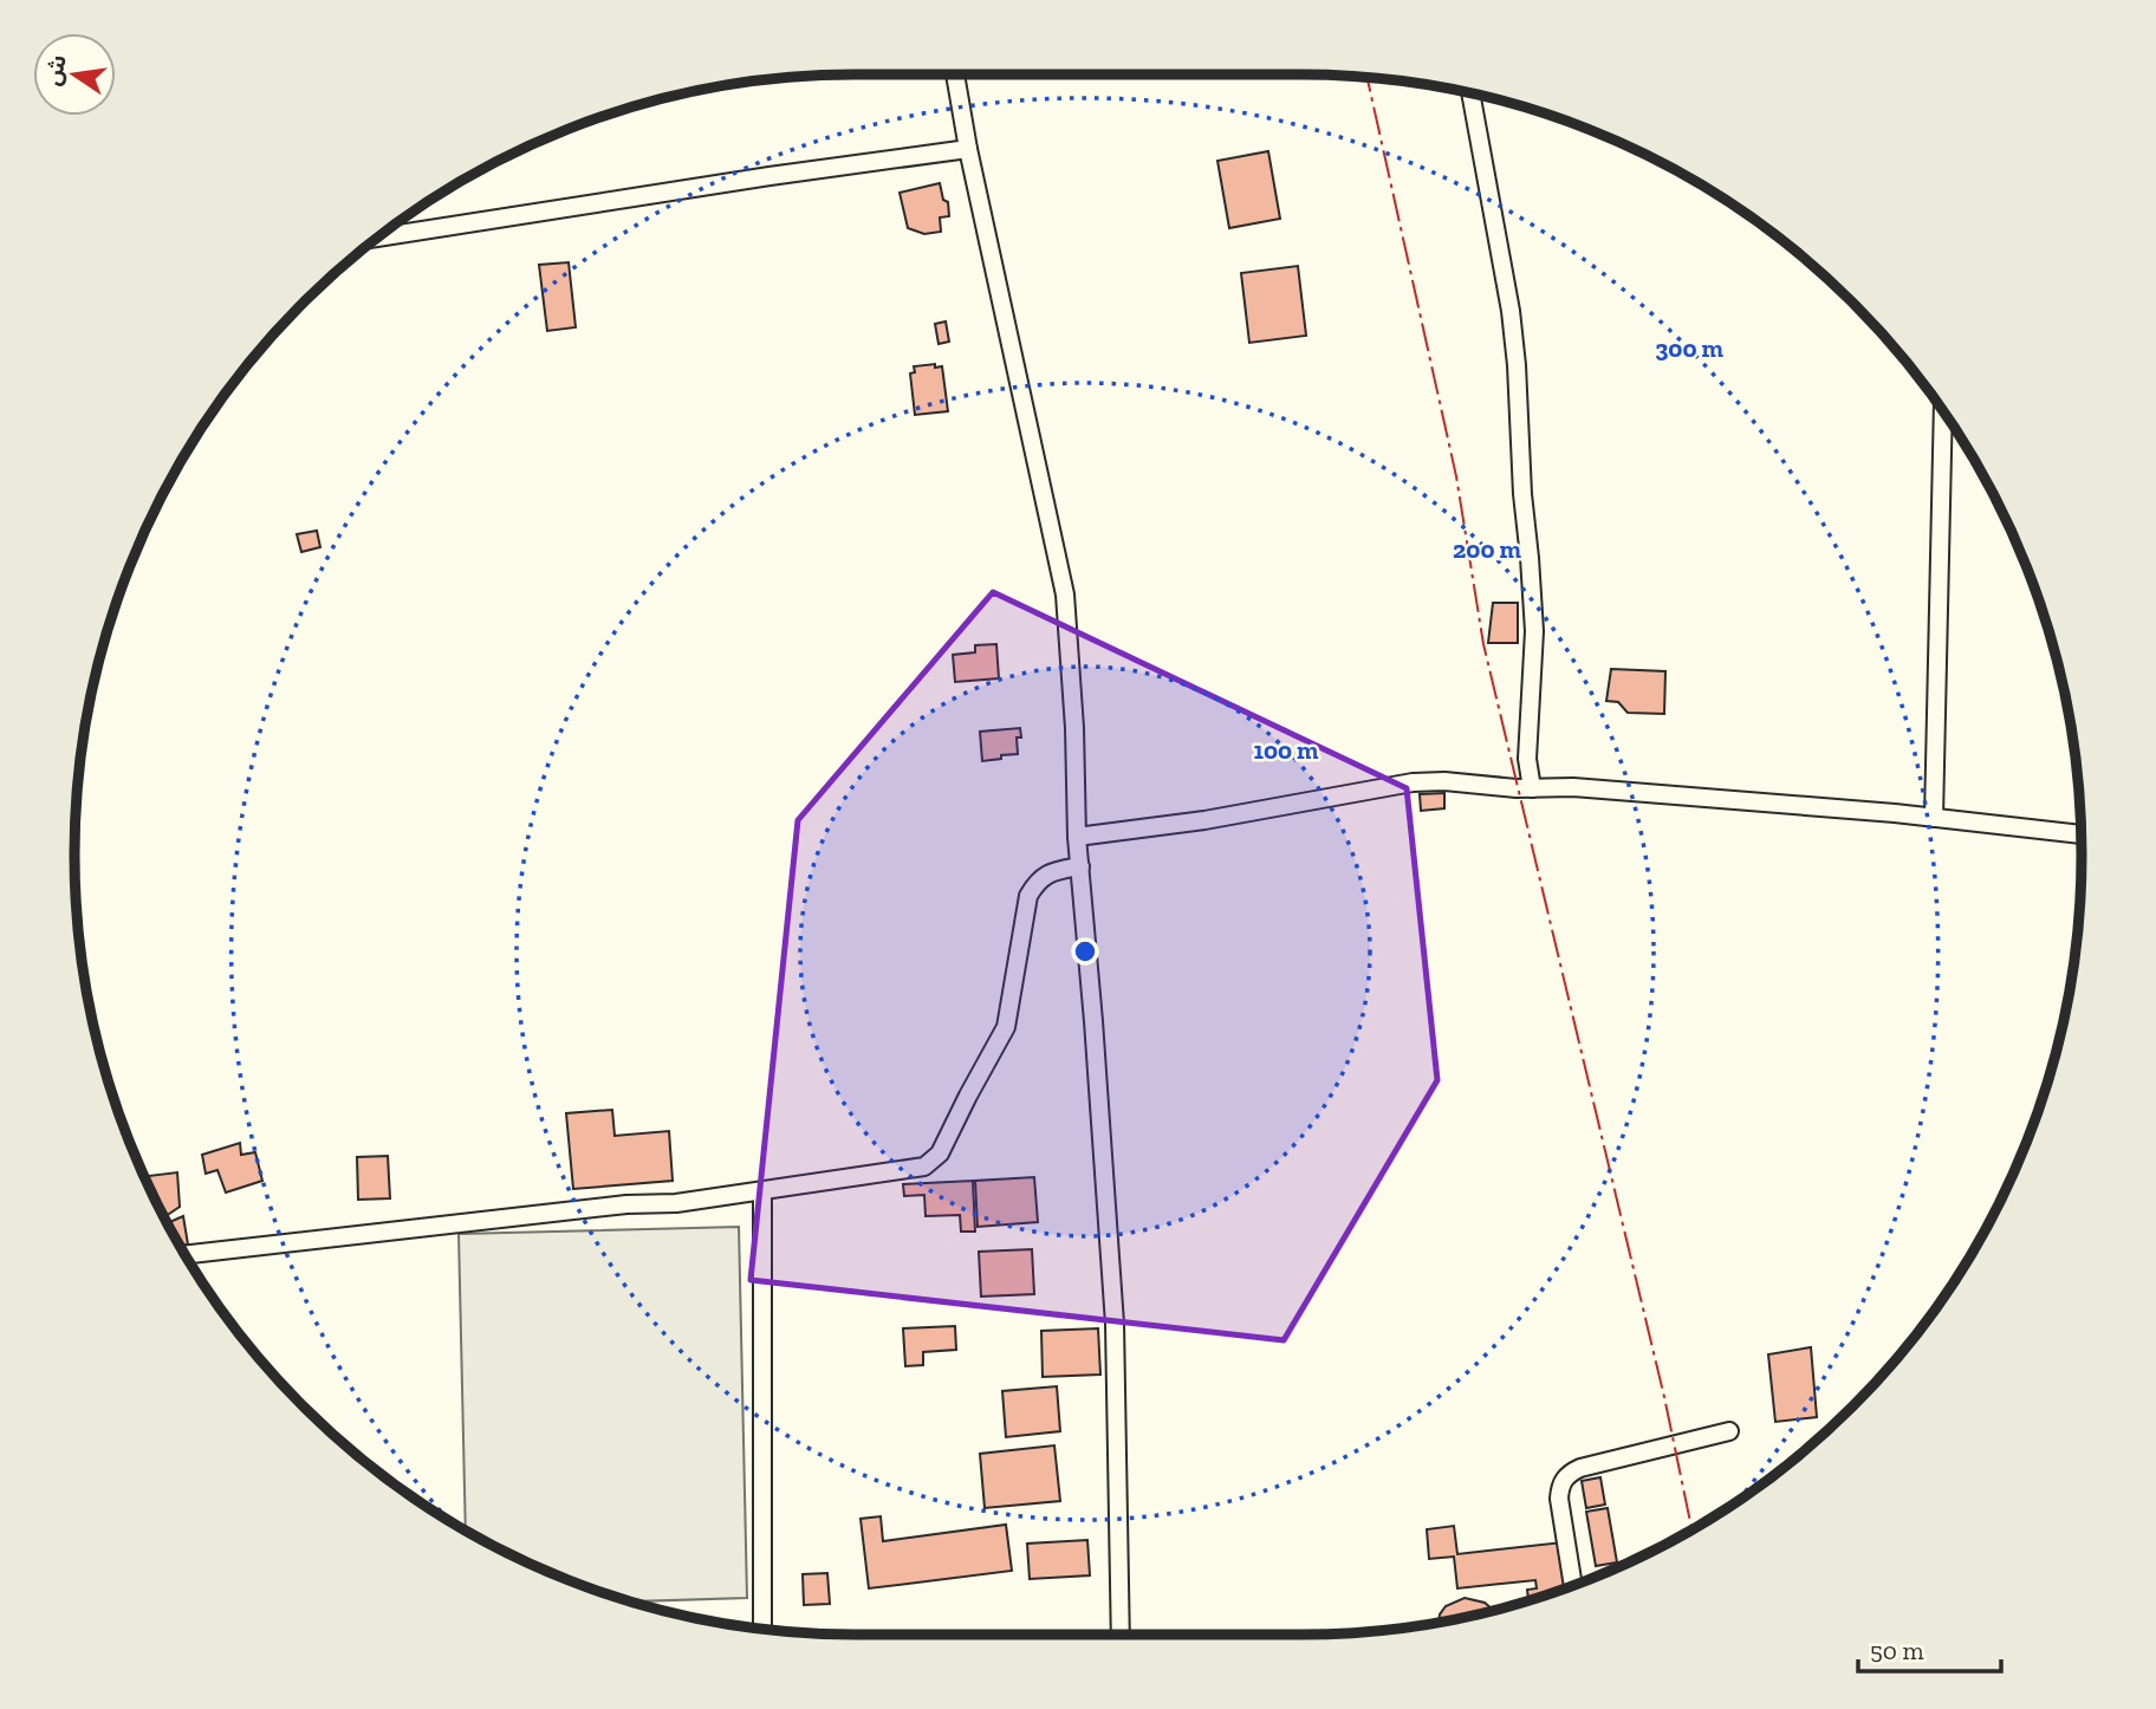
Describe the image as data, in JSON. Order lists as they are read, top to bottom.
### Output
{
  "scale_bar": "50 m",
  "north": "left",
  "rings": ["300 m", "200 m", "100 m"]
}
